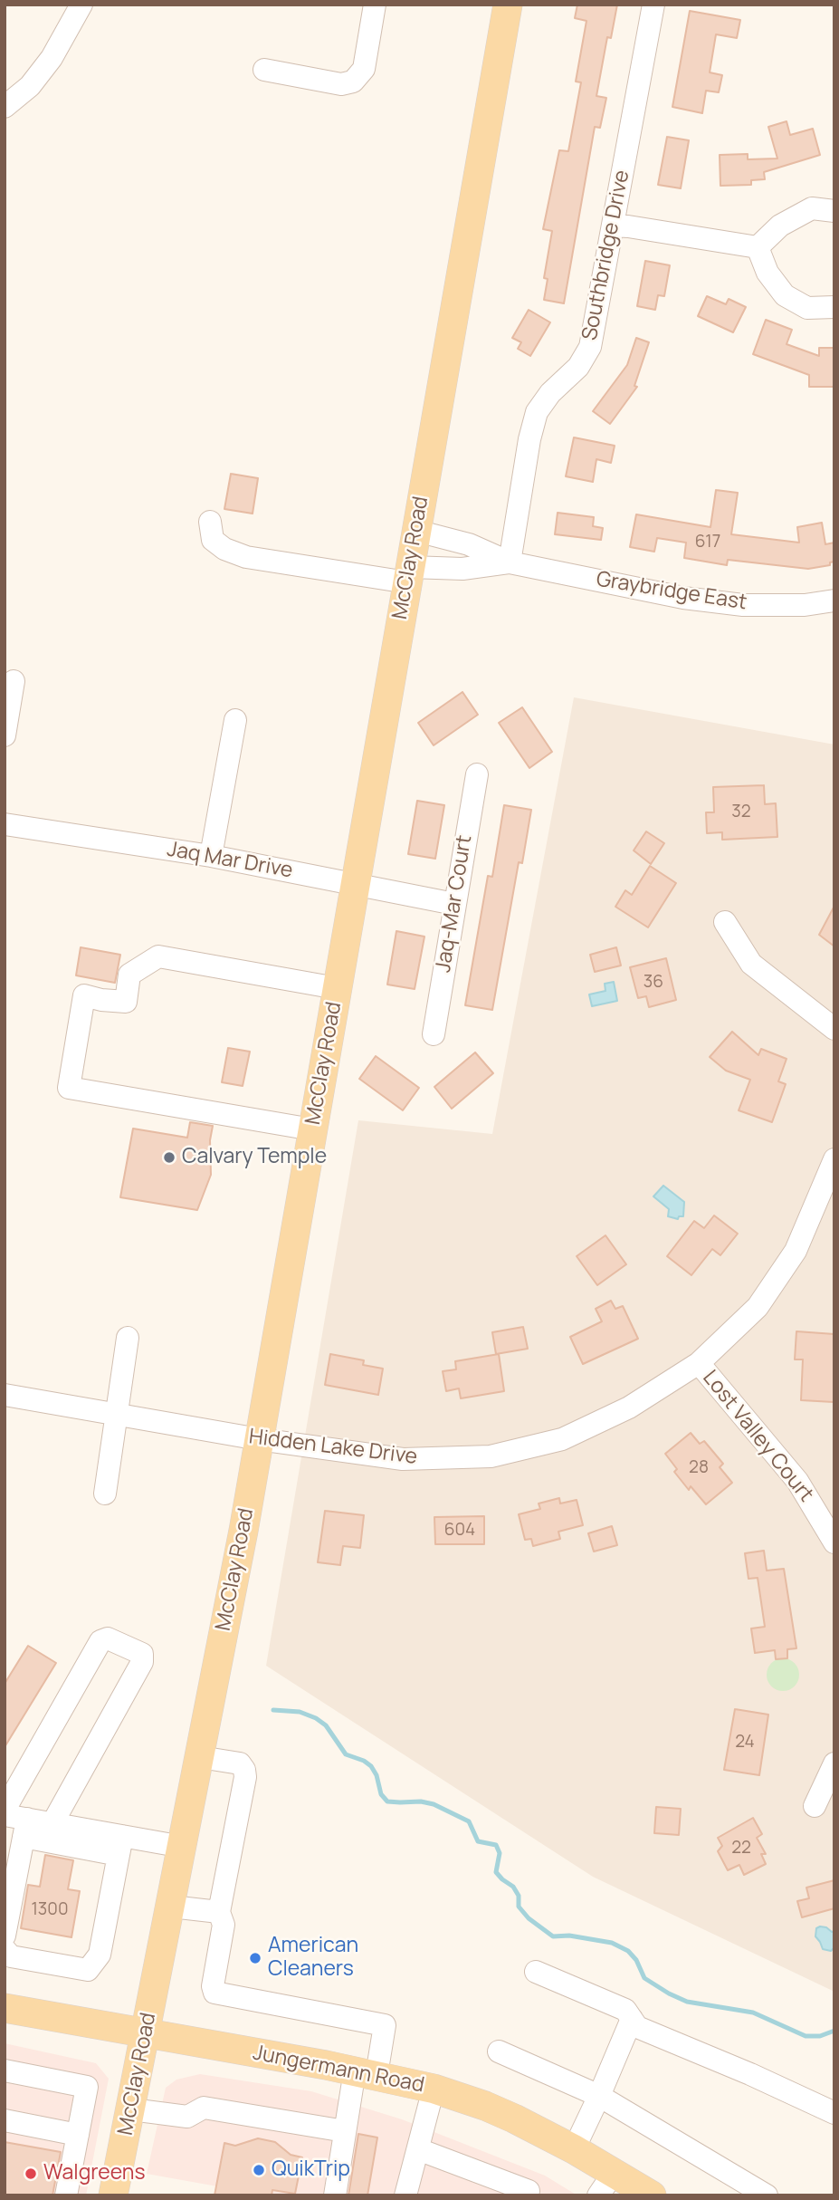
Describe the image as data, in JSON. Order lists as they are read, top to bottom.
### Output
{
  "streets": {
    "main road": ["McClay Road", "Jungermann Road"],
    "street": [
      "Southbridge Drive",
      "Graybridge East",
      "Jaq Mar Drive",
      "Jaq-Mar Court",
      "Lost Valley Court",
      "Hidden Lake Drive"
    ]
  },
  "crossings": [
    ["Southbridge Drive", "Graybridge East"],
    ["McClay Road", "Graybridge East"],
    ["McClay Road", "Jaq Mar Drive"],
    ["McClay Road", "Hidden Lake Drive"],
    ["McClay Road", "Jungermann Road"],
    ["Jaq Mar Drive", "Jaq-Mar Court"],
    ["Lost Valley Court", "Hidden Lake Drive"]
  ],
  "places": [
    "Calvary Temple",
    "American Cleaners",
    "QuikTrip",
    "Walgreens"
  ],
  "house_numbers": [
    "617",
    "32",
    "36",
    "28",
    "604",
    "24",
    "22",
    "1300"
  ]
}
